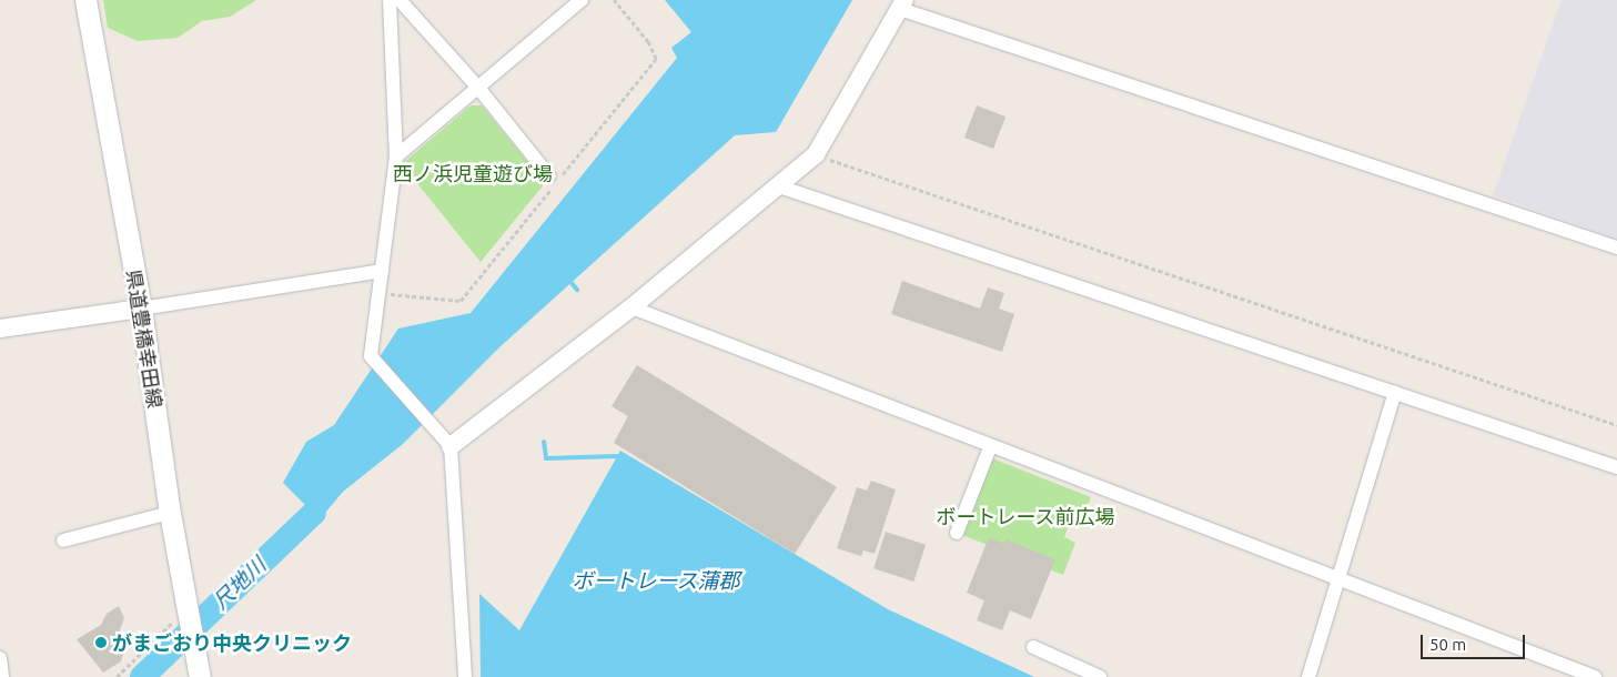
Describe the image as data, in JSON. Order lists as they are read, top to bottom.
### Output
{
  "streets": {
    "main road": ["県道豊橋幸田線"]
  },
  "water": ["ボートレース蒲郡", "尺地川"],
  "parks": ["西ノ浜児童遊び場", "ボートレース前広場"],
  "places": ["がまごおり中央クリニック"],
  "scale_bar": "50 m"
}
